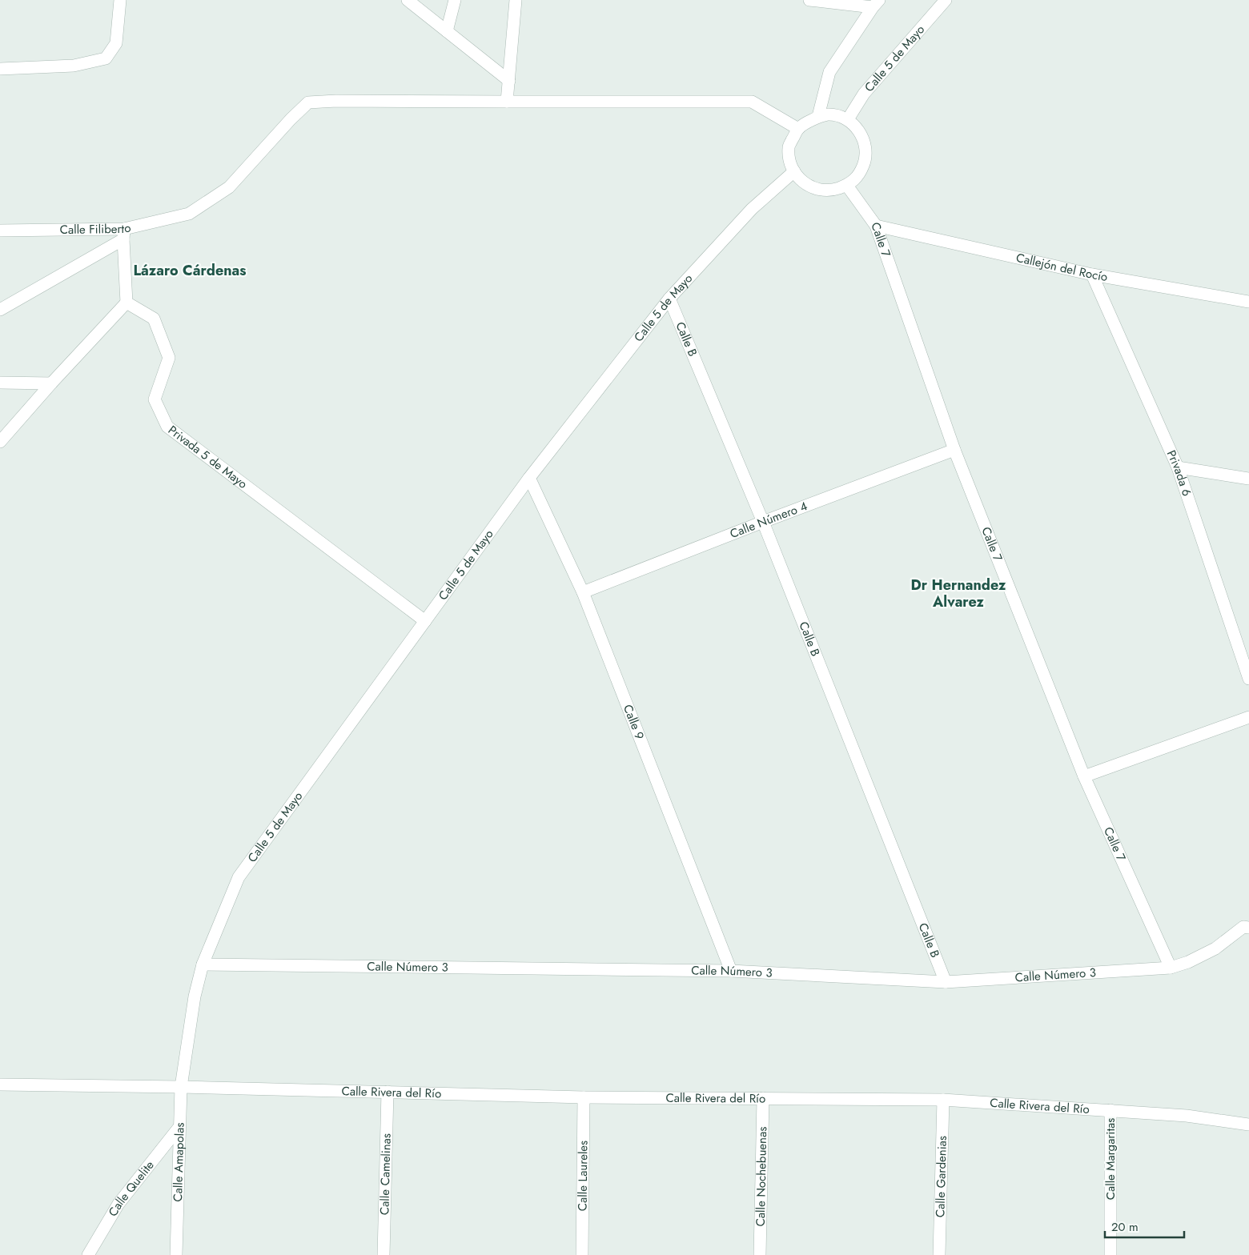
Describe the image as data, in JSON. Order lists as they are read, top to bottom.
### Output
{
  "streets": {
    "street": [
      "Calle 5 de Mayo",
      "Calle Filiberto",
      "Calle 7",
      "Callejón del Rocío",
      "Calle B",
      "Privada 5 de Mayo",
      "Privada 6",
      "Calle Número 4",
      "Calle 9",
      "Calle Número 3",
      "Calle Rivera del Río",
      "Calle Margaritas",
      "Calle Amapolas",
      "Calle Camelinas",
      "Calle Laureles",
      "Calle Nochebuenas",
      "Calle Gardenias",
      "Calle Quelite"
    ]
  },
  "crossings": [
    ["Calle 5 de Mayo", "Calle 7"],
    ["Calle 5 de Mayo", "Calle B"],
    ["Calle 5 de Mayo", "Privada 5 de Mayo"],
    ["Calle 5 de Mayo", "Calle 9"],
    ["Calle 5 de Mayo", "Calle Número 3"],
    ["Calle 5 de Mayo", "Calle Amapolas"],
    ["Calle 7", "Callejón del Rocío"],
    ["Calle 7", "Calle Número 4"],
    ["Calle 7", "Calle Número 3"],
    ["Callejón del Rocío", "Privada 6"],
    ["Calle B", "Calle Número 4"],
    ["Calle B", "Calle Número 3"],
    ["Calle Número 4", "Calle 9"],
    ["Calle 9", "Calle Número 3"],
    ["Calle Rivera del Río", "Calle Margaritas"],
    ["Calle Rivera del Río", "Calle Amapolas"],
    ["Calle Rivera del Río", "Calle Camelinas"],
    ["Calle Rivera del Río", "Calle Laureles"],
    ["Calle Rivera del Río", "Calle Nochebuenas"],
    ["Calle Rivera del Río", "Calle Gardenias"],
    ["Calle Amapolas", "Calle Quelite"]
  ],
  "districts": ["Lázaro Cárdenas", "Dr Hernandez Alvarez"],
  "scale_bar": "20 m"
}
